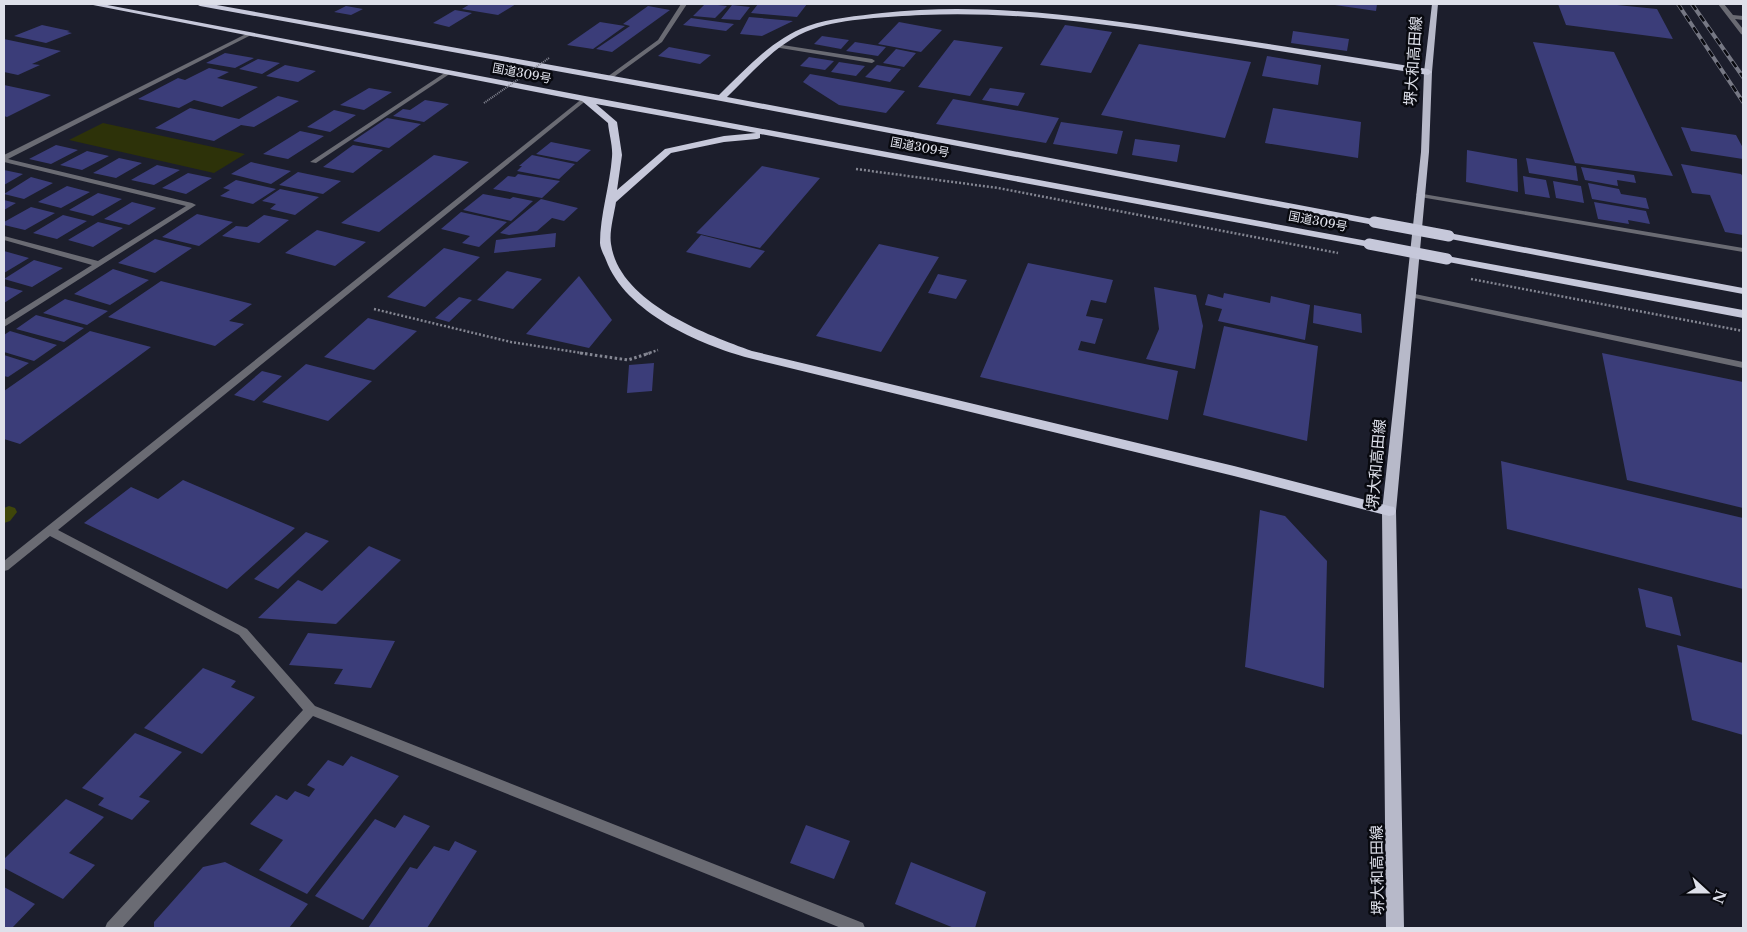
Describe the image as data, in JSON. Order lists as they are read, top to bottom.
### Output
{
  "streets": {
    "highway": ["国道309号"],
    "main road": ["堺大和高田線"]
  },
  "north": "right"
}
